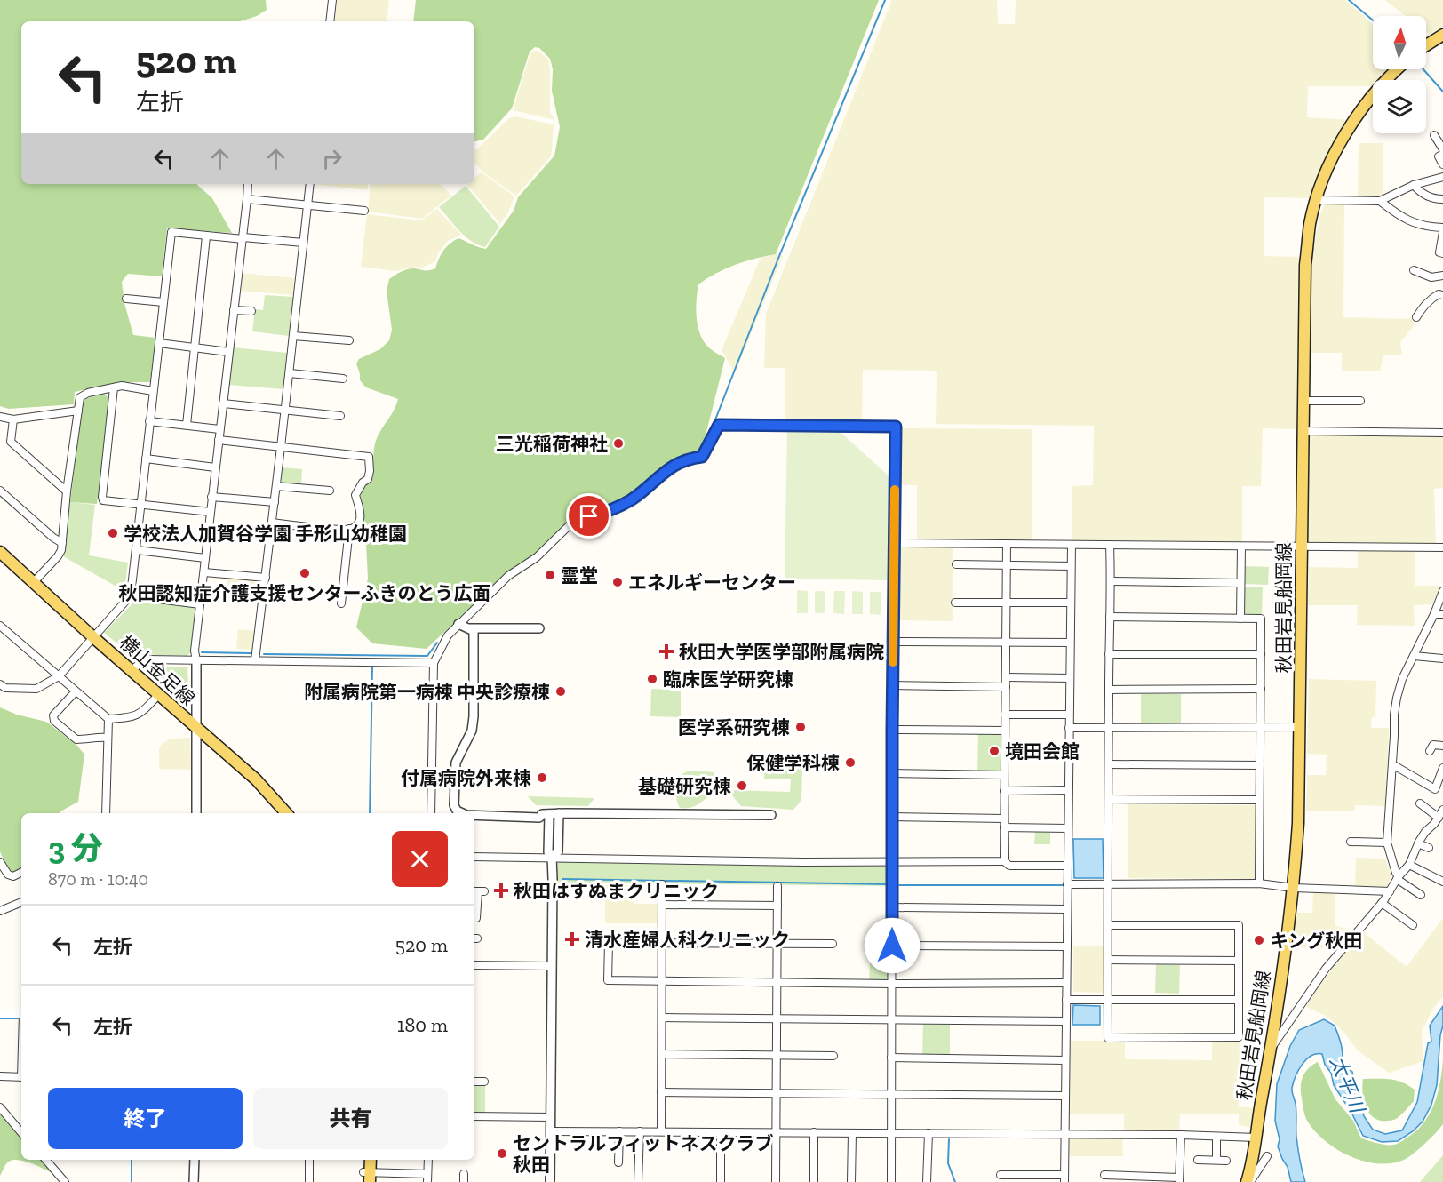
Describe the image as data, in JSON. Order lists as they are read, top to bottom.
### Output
{
  "streets": {
    "main road": ["秋田岩見船岡線", "横山金足線"]
  },
  "water": ["太平川"],
  "places": {
    "other": [
      "三光稲荷神社",
      "学校法人加賀谷学園 手形山幼稚園",
      "秋田認知症介護支援センターふきのとう広面",
      "霊堂",
      "エネルギーセンター",
      "臨床医学研究棟",
      "附属病院第一病棟 中央診療棟",
      "医学系研究棟",
      "境田会館",
      "保健学科棟",
      "付属病院外来棟",
      "基礎研究棟",
      "キング秋田",
      "セントラルフィットネスクラブ 秋田"
    ],
    "health": ["秋田大学医学部附属病院", "秋田はすぬまクリニック", "清水産婦人科クリニック"]
  },
  "north": "top",
  "page": {
    "turn": ["520 m", "左折"],
    "heading": ["3 分", "870 m · 10:40"],
    "list": [
      {
        "name": "左折",
        "value": "520 m"
      },
      {
        "name": "左折",
        "value": "180 m"
      }
    ],
    "buttons": ["終了", "共有"]
  }
}
